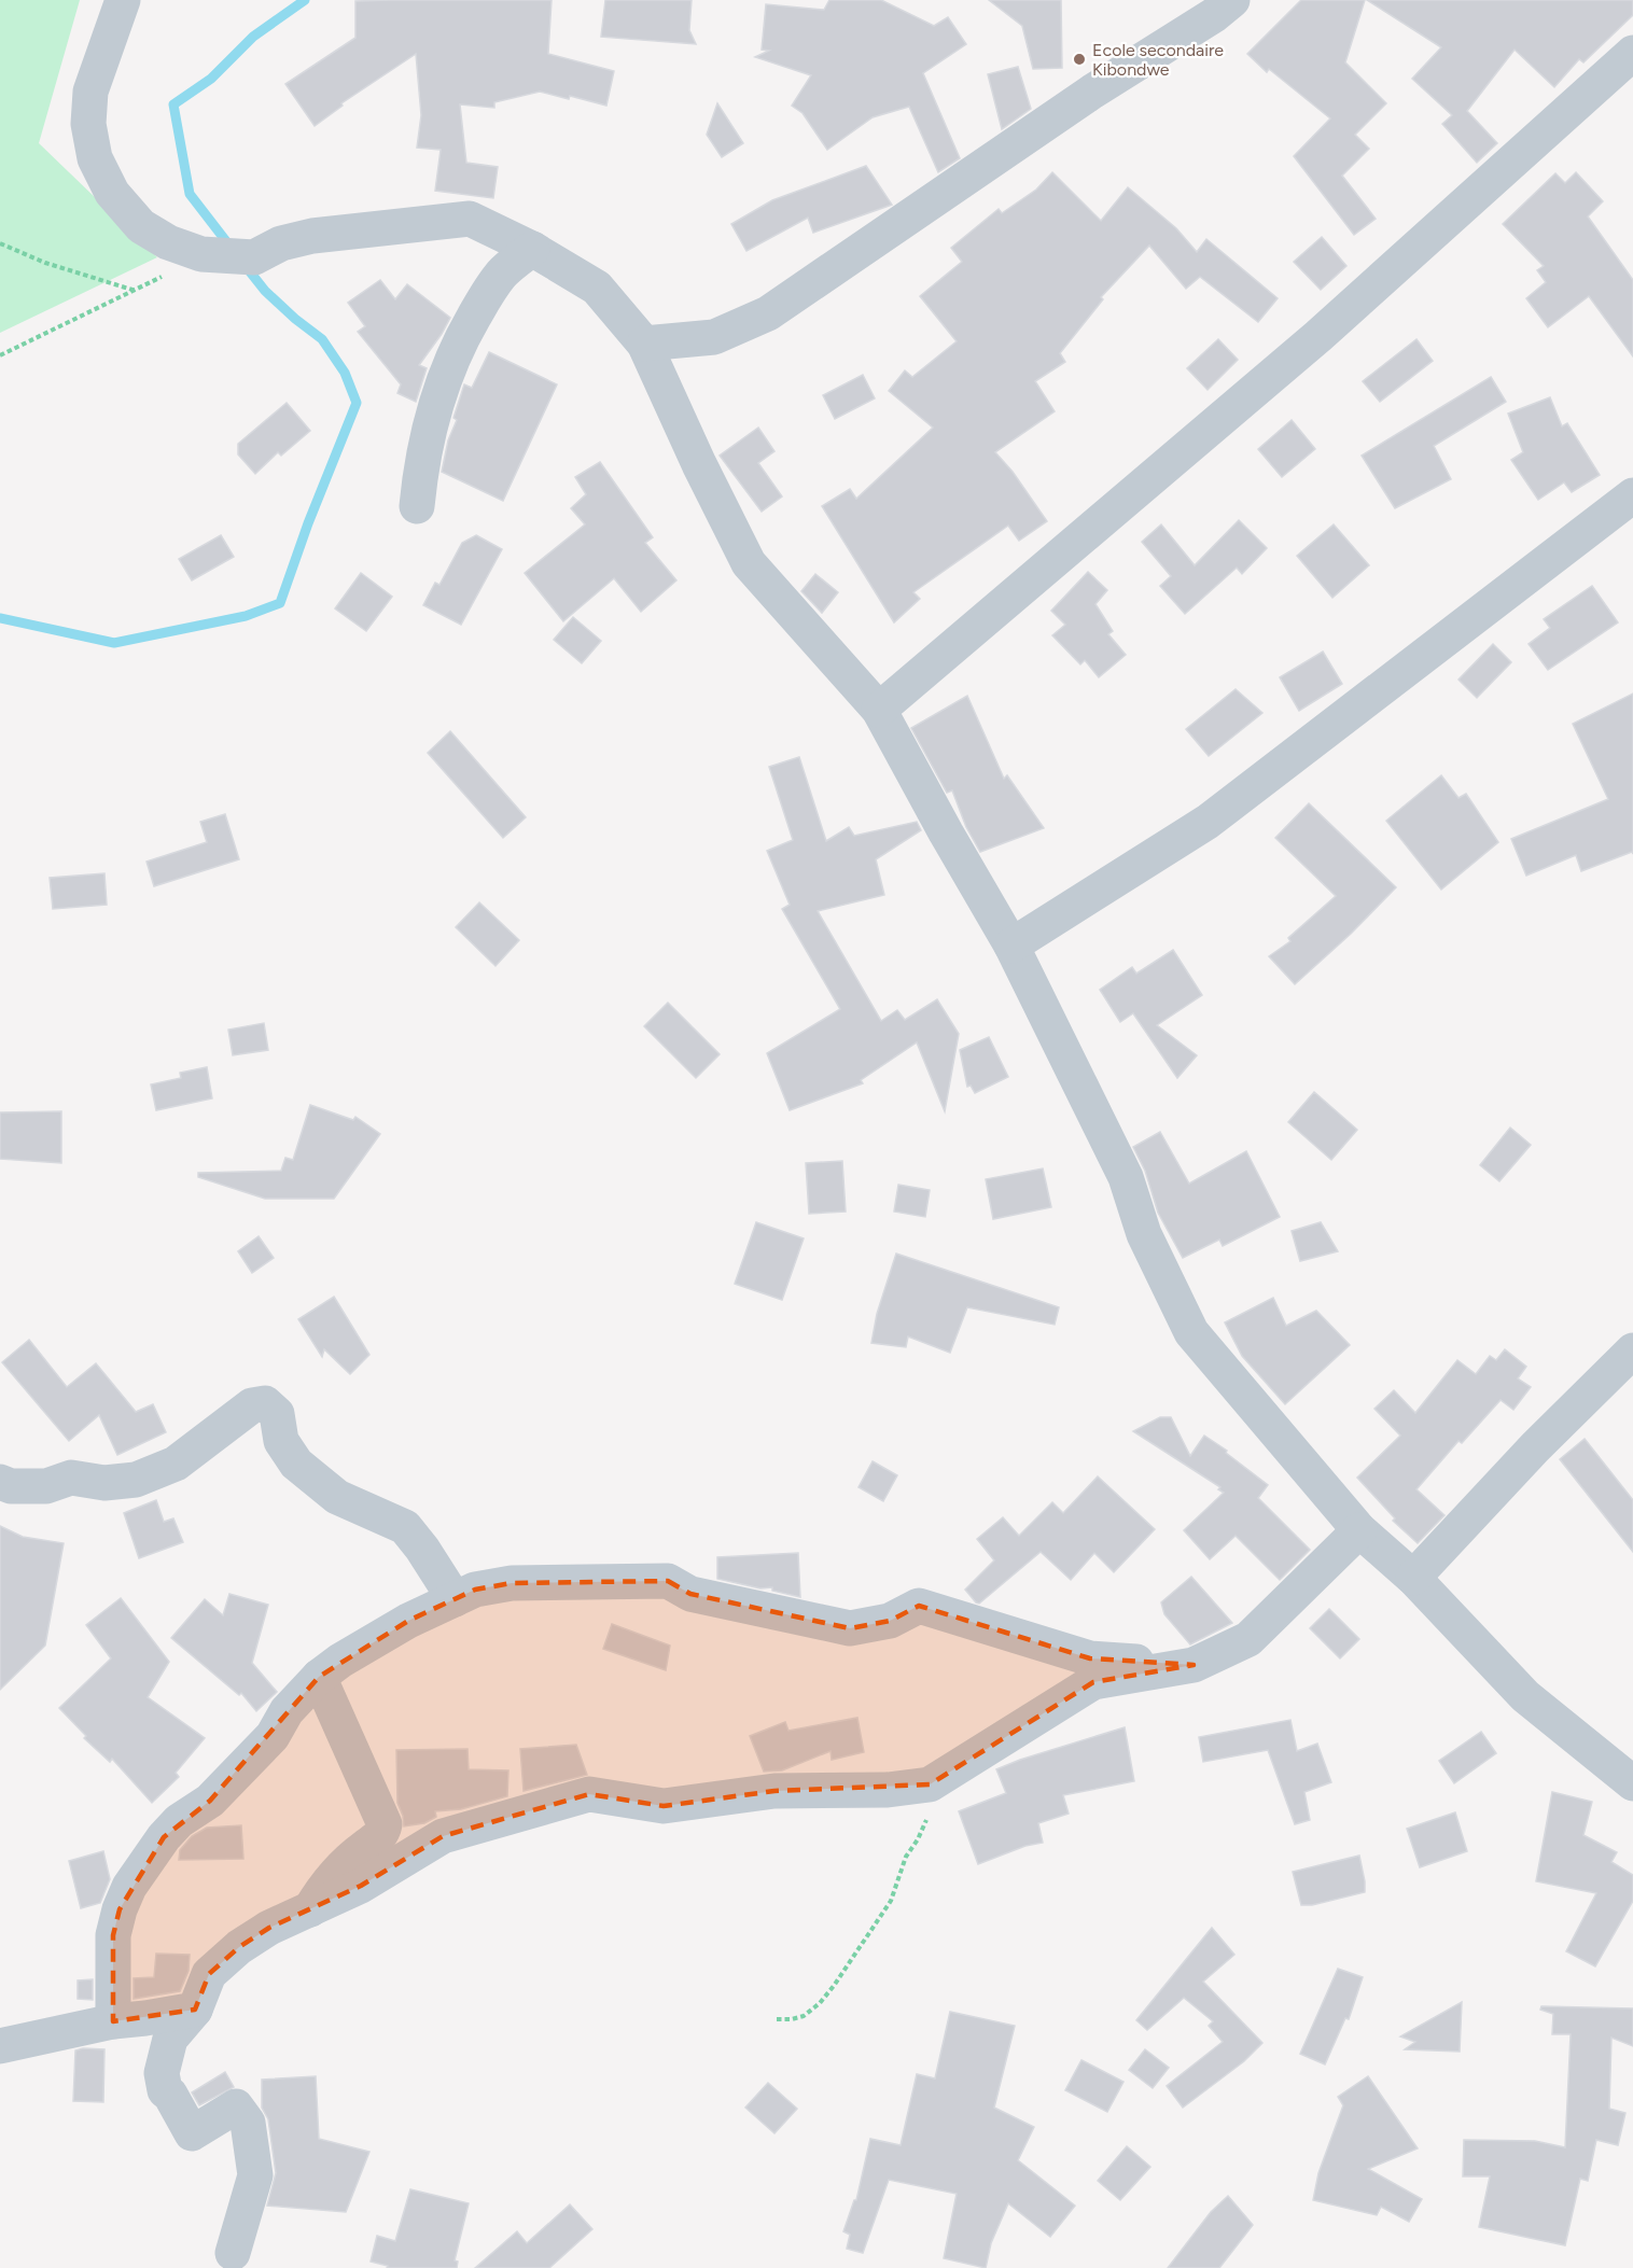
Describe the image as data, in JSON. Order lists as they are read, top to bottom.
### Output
{
  "places": ["Ecole secondaire Kibondwe"]
}
